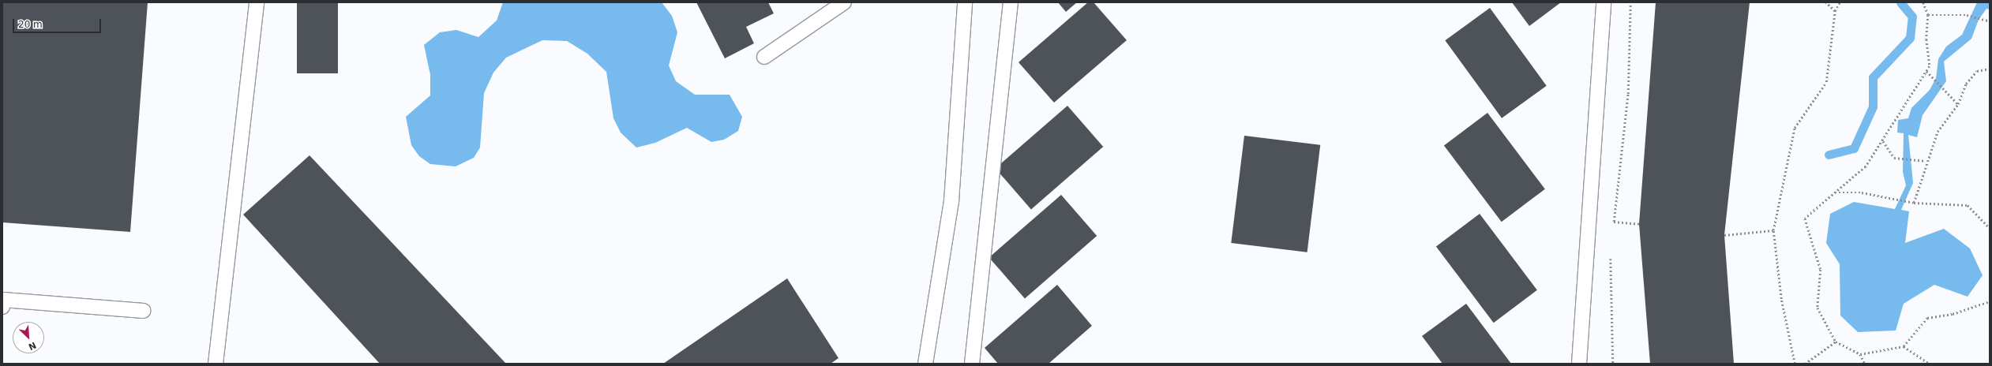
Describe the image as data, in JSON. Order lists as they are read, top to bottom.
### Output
{
  "scale_bar": "20 m",
  "north": "bottom right"
}
